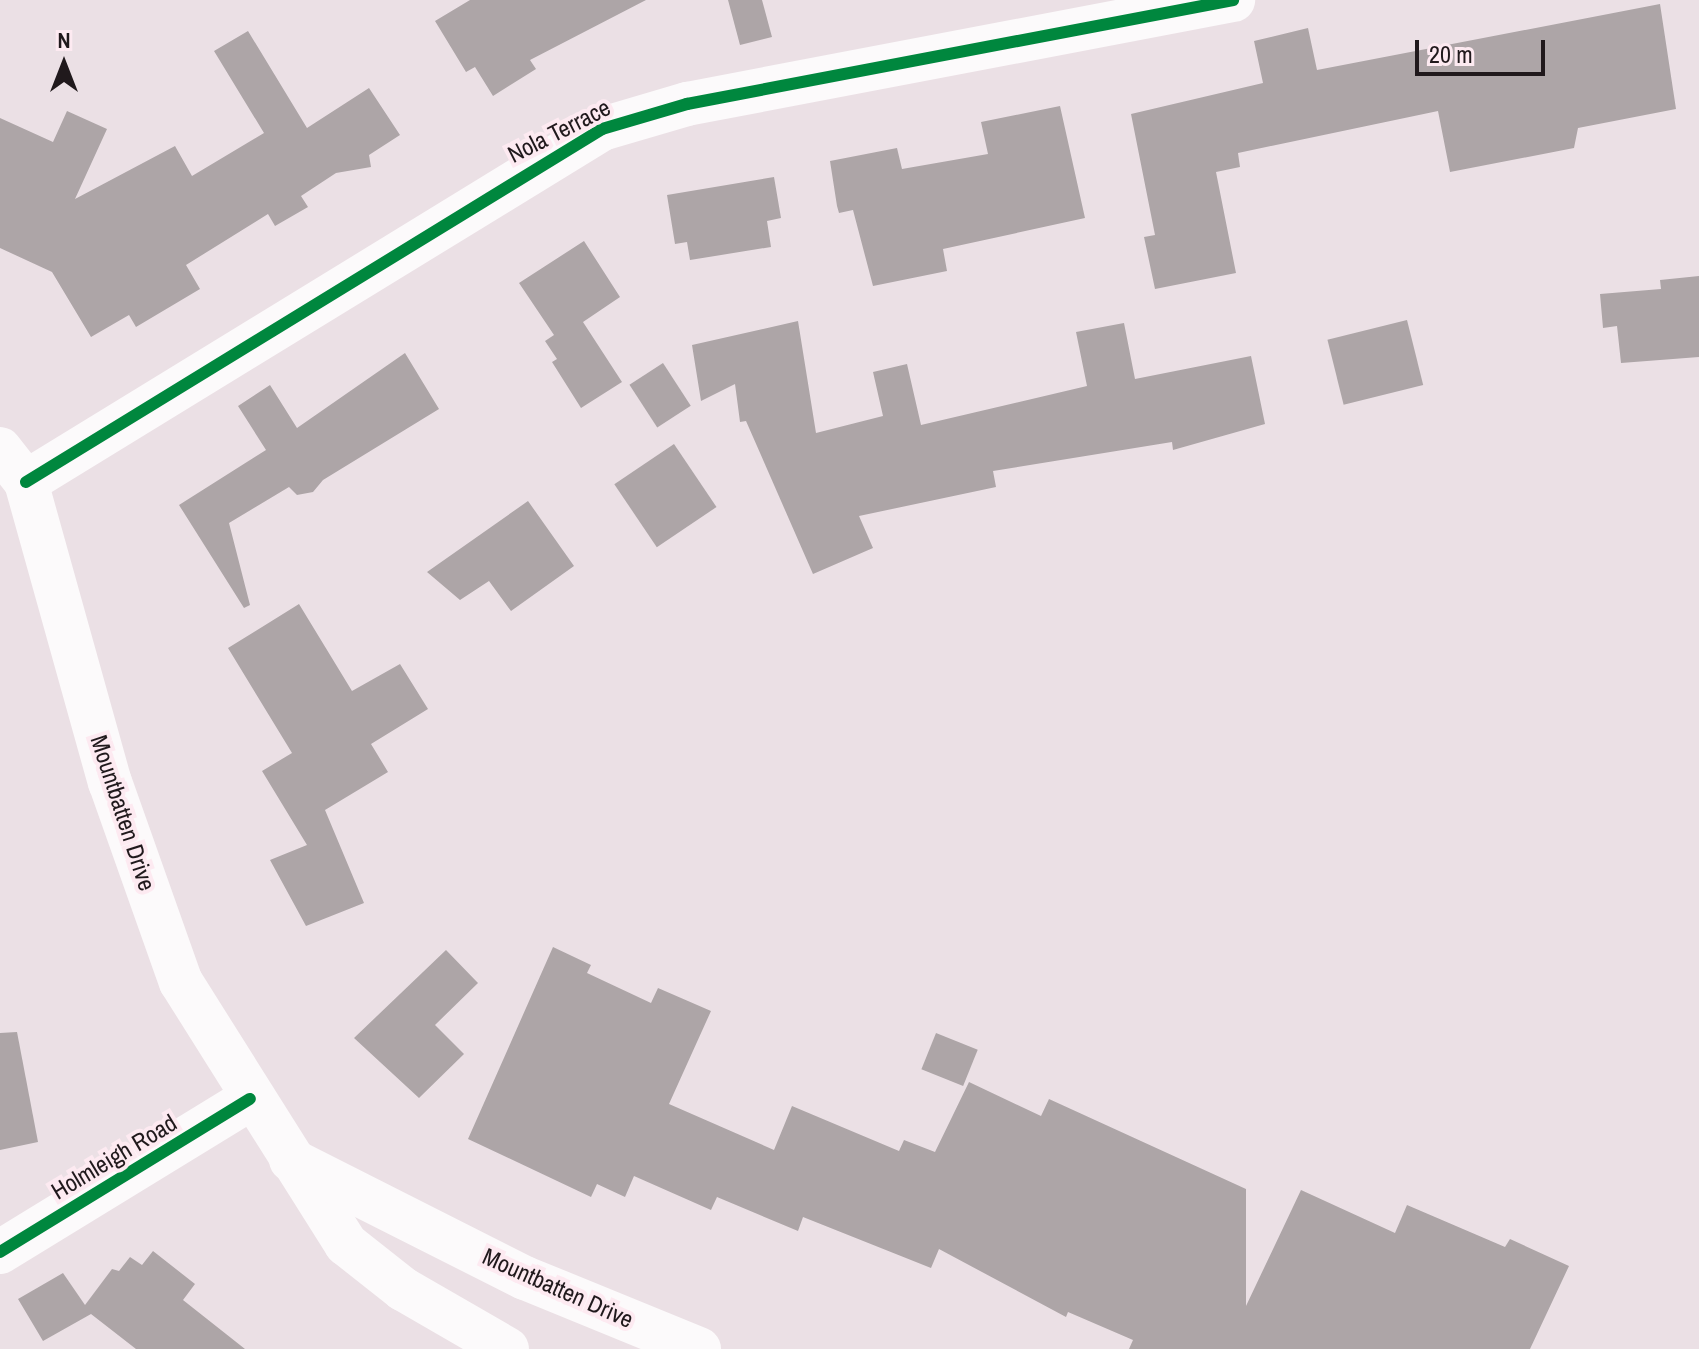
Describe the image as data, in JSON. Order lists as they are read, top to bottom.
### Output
{
  "streets": {
    "street": ["Nola Terrace", "Mountbatten Drive", "Holmleigh Road"]
  },
  "crossings": [
    ["Nola Terrace", "Mountbatten Drive"],
    ["Mountbatten Drive", "Holmleigh Road"]
  ],
  "scale_bar": "20 m",
  "north": "top"
}
